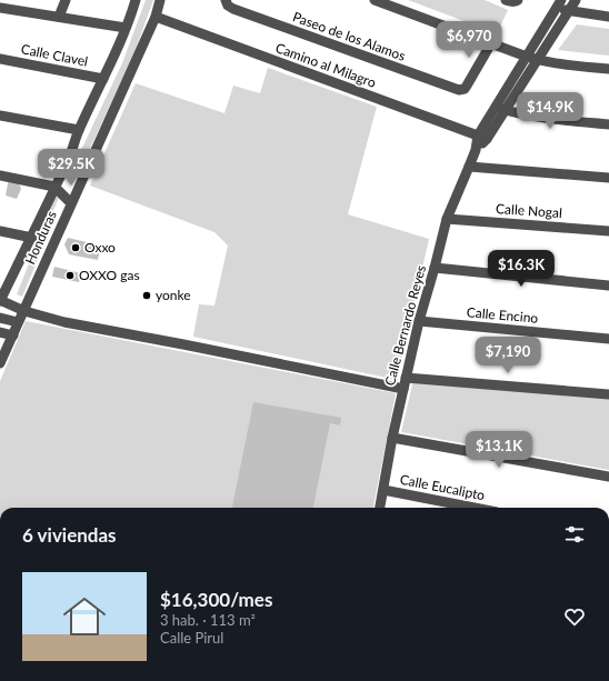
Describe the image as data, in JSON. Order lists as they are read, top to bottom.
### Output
{
  "streets": {
    "street": [
      "Paseo de los Alamos",
      "Calle Clavel",
      "Camino al Milagro",
      "Calle Nogal",
      "Honduras",
      "Calle Encino",
      "Calle Bernardo Reyes",
      "Calle Eucalipto"
    ]
  },
  "crossings": [
    ["Calle Clavel", "Honduras"],
    ["Camino al Milagro", "Honduras"],
    ["Camino al Milagro", "Calle Bernardo Reyes"],
    ["Calle Nogal", "Calle Bernardo Reyes"],
    ["Calle Encino", "Calle Bernardo Reyes"],
    ["Calle Bernardo Reyes", "Calle Eucalipto"]
  ],
  "places": ["Oxxo", "OXXO gas", "yonke"],
  "page": {
    "price": [
      "$6,970",
      "$14.9K",
      "$29.5K",
      "$16.3K",
      "$7,190",
      "$13.1K"
    ],
    "heading": "6 viviendas",
    "list": [
      {
        "name": "$16,300/mes",
        "note": "3 hab. · 113 m² · Calle Pirul"
      }
    ]
  }
}
